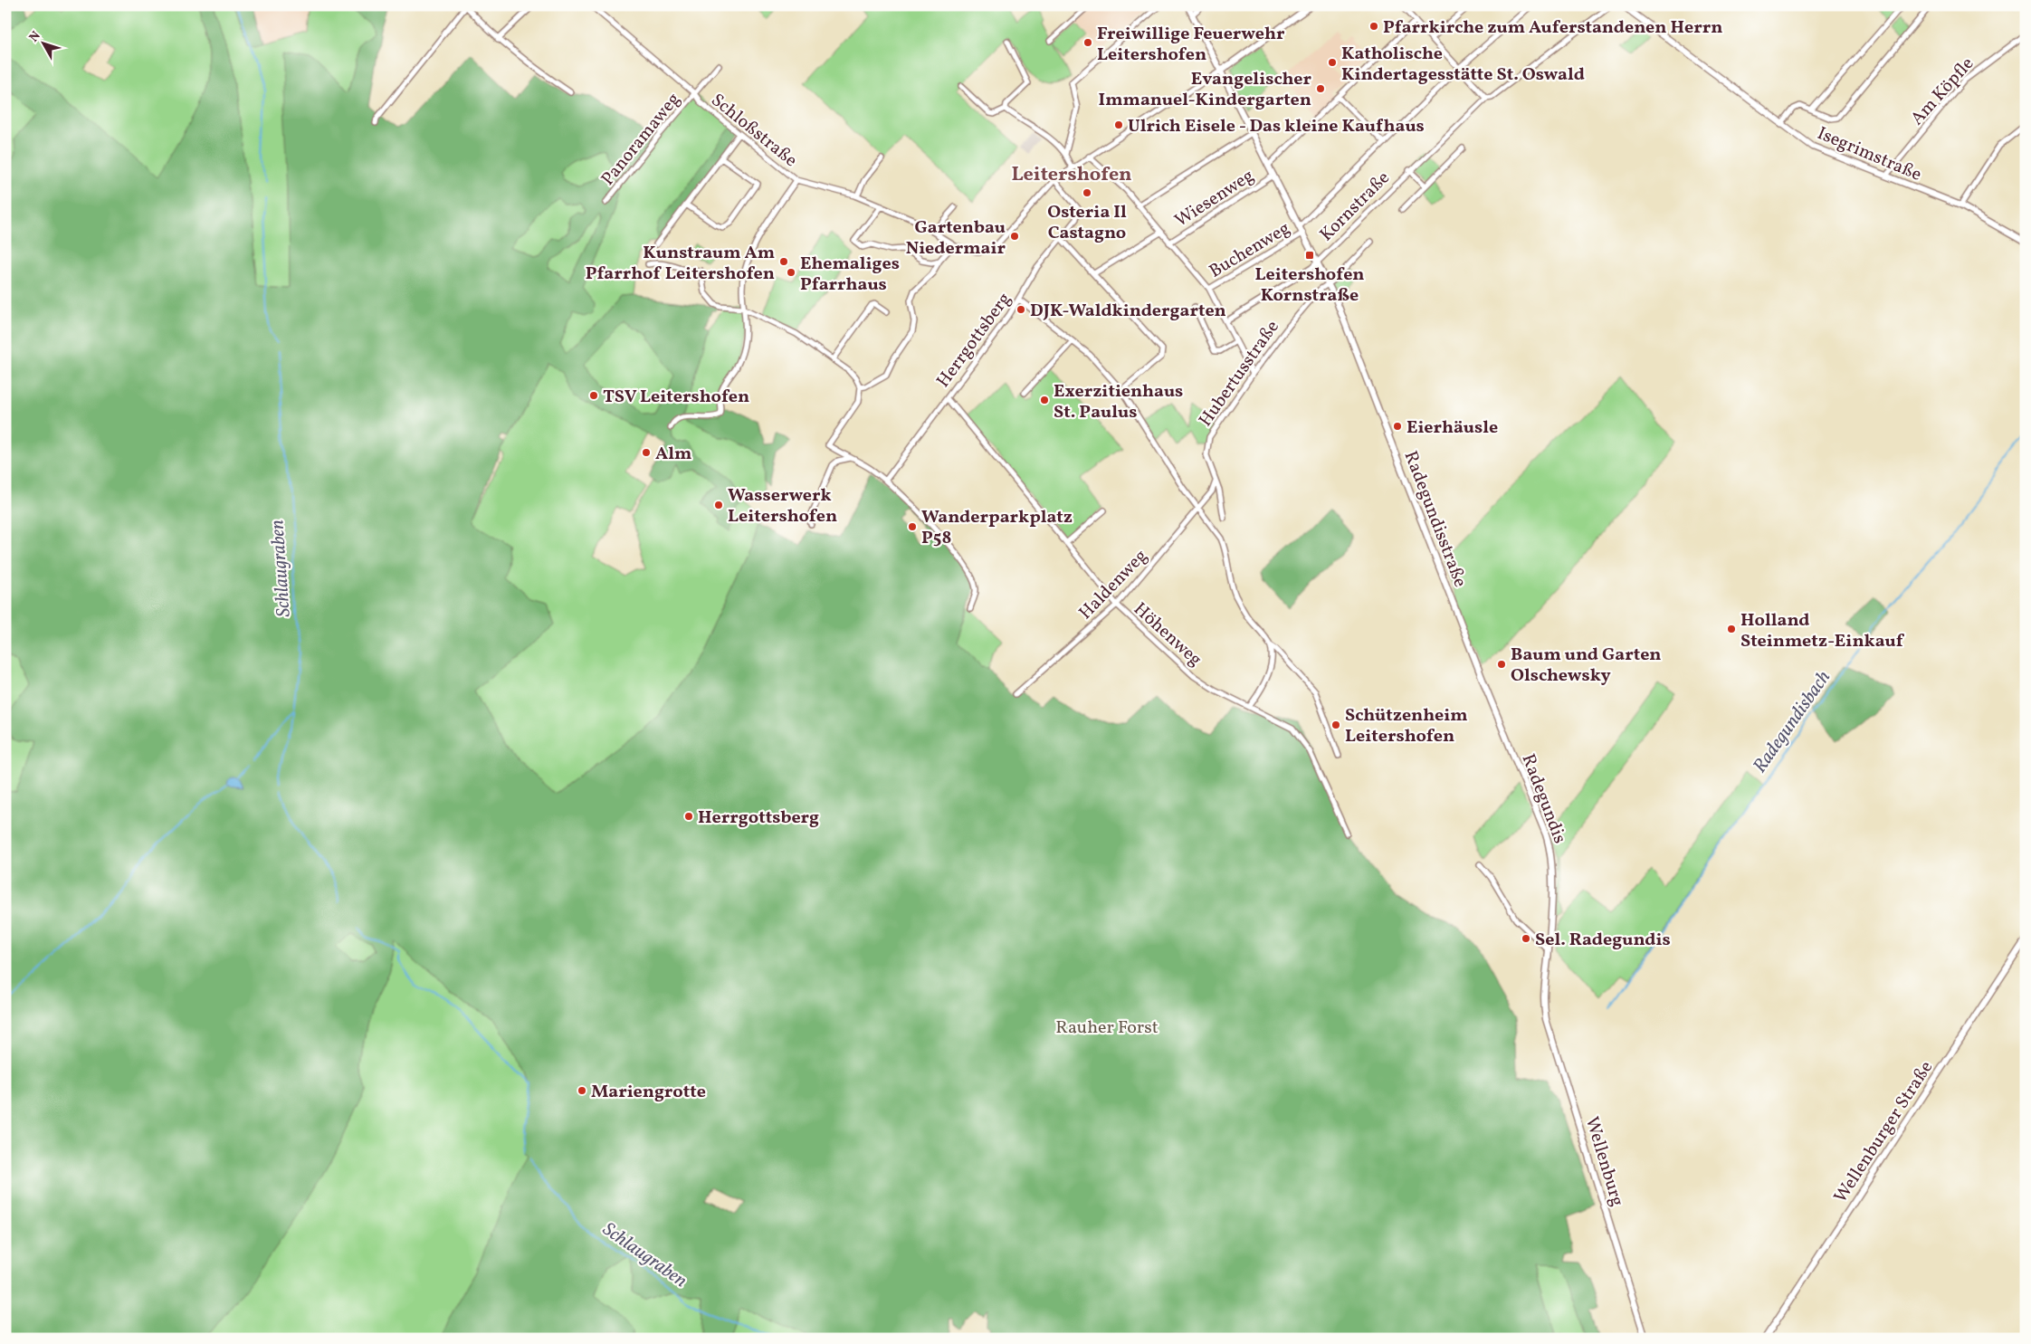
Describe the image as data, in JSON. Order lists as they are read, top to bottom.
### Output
{
  "streets": {
    "street": [
      "Am Köpfle",
      "Schloßstraße",
      "Panoramaweg",
      "Isegrimstraße",
      "Wiesenweg",
      "Kornstraße",
      "Buchenweg",
      "Herrgottsberg",
      "Hubertusstraße",
      "Radegundisstraße",
      "Haldenweg",
      "Höhenweg",
      "Radegundis",
      "Wellenburger Straße",
      "Wellenburg"
    ]
  },
  "crossings": [
    ["Am Köpfle", "Isegrimstraße"],
    ["Schloßstraße", "Panoramaweg"],
    ["Schloßstraße", "Herrgottsberg"],
    ["Wiesenweg", "Radegundisstraße"],
    ["Kornstraße", "Radegundisstraße"],
    ["Buchenweg", "Radegundisstraße"],
    ["Herrgottsberg", "Höhenweg"],
    ["Hubertusstraße", "Radegundisstraße"],
    ["Hubertusstraße", "Haldenweg"],
    ["Radegundisstraße", "Radegundis"],
    ["Haldenweg", "Höhenweg"],
    ["Radegundis", "Wellenburg"]
  ],
  "districts": ["Leitershofen"],
  "water": ["Schlaugraben", "Radegundisbach"],
  "parks": ["Rauher Forst"],
  "places": {
    "other": [
      "Pfarrkirche zum Auferstandenen Herrn",
      "Freiwillige Feuerwehr Leitershofen",
      "Katholische Kindertagesstätte St. Oswald",
      "Evangelischer Immanuel-Kindergarten",
      "Ulrich Eisele - Das kleine Kaufhaus",
      "Osteria Il Castagno",
      "Gartenbau Niedermair",
      "Kunstraum Am Pfarrhof Leitershofen",
      "Ehemaliges Pfarrhaus",
      "DJK-Waldkindergarten",
      "TSV Leitershofen",
      "Exerzitienhaus St. Paulus",
      "Eierhäusle",
      "Alm",
      "Wasserwerk Leitershofen",
      "Wanderparkplatz P58",
      "Holland Steinmetz-Einkauf",
      "Baum und Garten Olschewsky",
      "Schützenheim Leitershofen",
      "Herrgottsberg",
      "Sel. Radegundis",
      "Mariengrotte"
    ],
    "transit": ["Leitershofen Kornstraße"]
  },
  "north": "top left"
}
